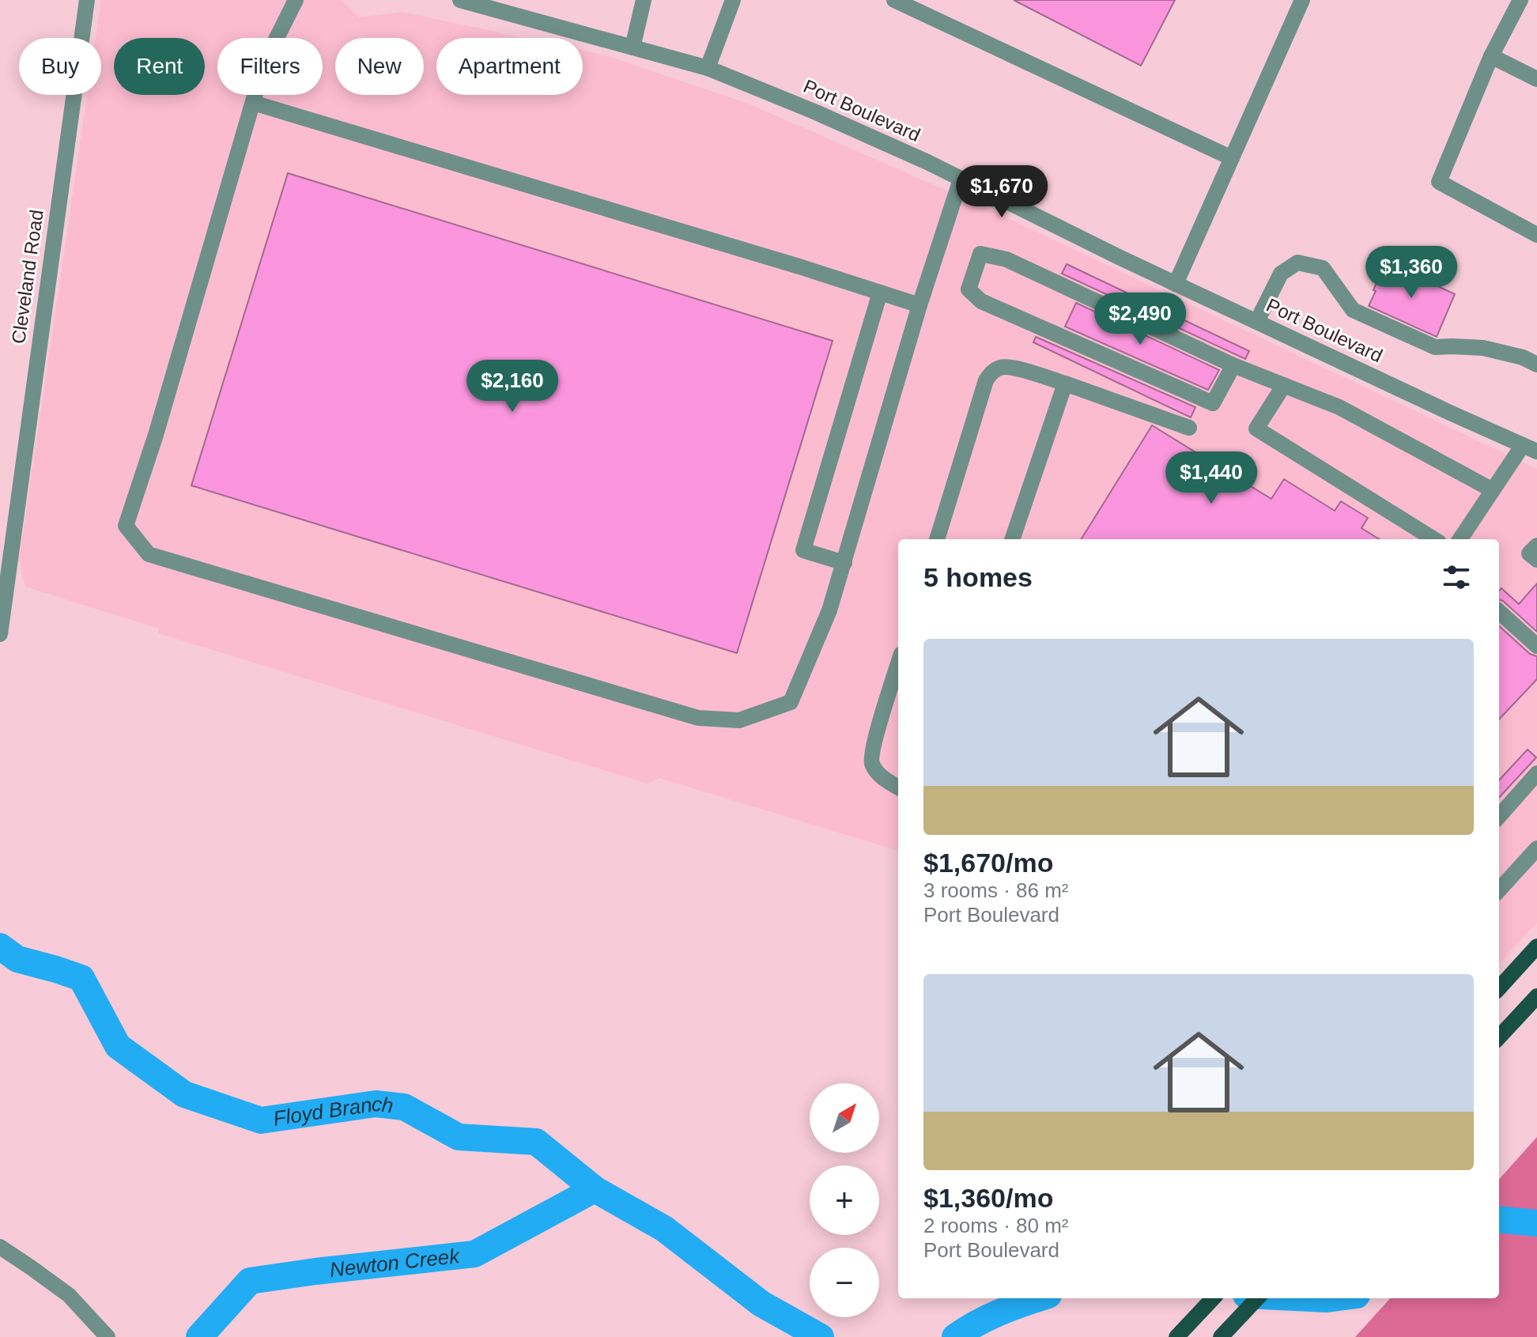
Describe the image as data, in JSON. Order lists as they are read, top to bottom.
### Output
{
  "streets": {
    "street": ["Port Boulevard", "Cleveland Road"]
  },
  "water": ["Floyd Branch", "Newton Creek"],
  "north": "top right",
  "page": {
    "chip": [
      "Buy",
      "Rent",
      "Filters",
      "New",
      "Apartment"
    ],
    "price": [
      "$1,670",
      "$1,360",
      "$2,490",
      "$2,160",
      "$1,440"
    ],
    "heading": "5 homes",
    "list": [
      {
        "name": "$1,670/mo",
        "note": "3 rooms · 86 m² · Port Boulevard"
      },
      {
        "name": "$1,360/mo",
        "note": "2 rooms · 80 m² · Port Boulevard"
      }
    ],
    "map_buttons": ["+", "−"]
  }
}
